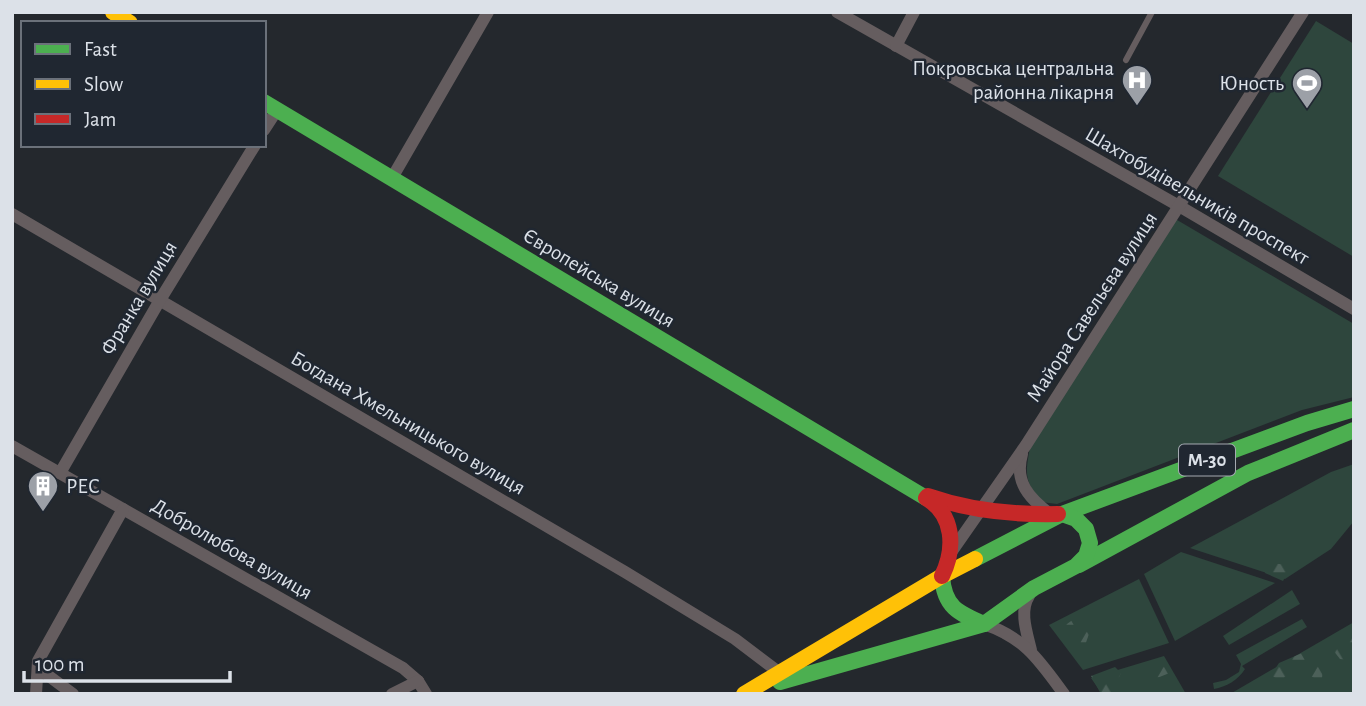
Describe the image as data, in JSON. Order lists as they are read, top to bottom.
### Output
{
  "streets": {
    "main road": ["Європейська вулиця", "М-30"],
    "street": [
      "Шахтобудівельників проспект",
      "Франка вулиця",
      "Майора Савельєва вулиця",
      "Богдана Хмельницького вулиця",
      "Добролюбова вулиця"
    ]
  },
  "crossings": [
    ["Шахтобудівельників проспект", "Майора Савельєва вулиця"],
    ["Європейська вулиця", "Майора Савельєва вулиця"],
    ["Європейська вулиця", "М-30"],
    ["Франка вулиця", "Богдана Хмельницького вулиця"],
    ["Франка вулиця", "Добролюбова вулиця"],
    ["Майора Савельєва вулиця", "М-30"],
    ["Богдана Хмельницького вулиця", "М-30"]
  ],
  "places": {
    "hospital": ["Покровська центральна районна лікарня"],
    "sports": ["Юность"],
    "building": ["РЕС"]
  },
  "legend": ["Fast", "Slow", "Jam"],
  "scale_bar": "100 m"
}
